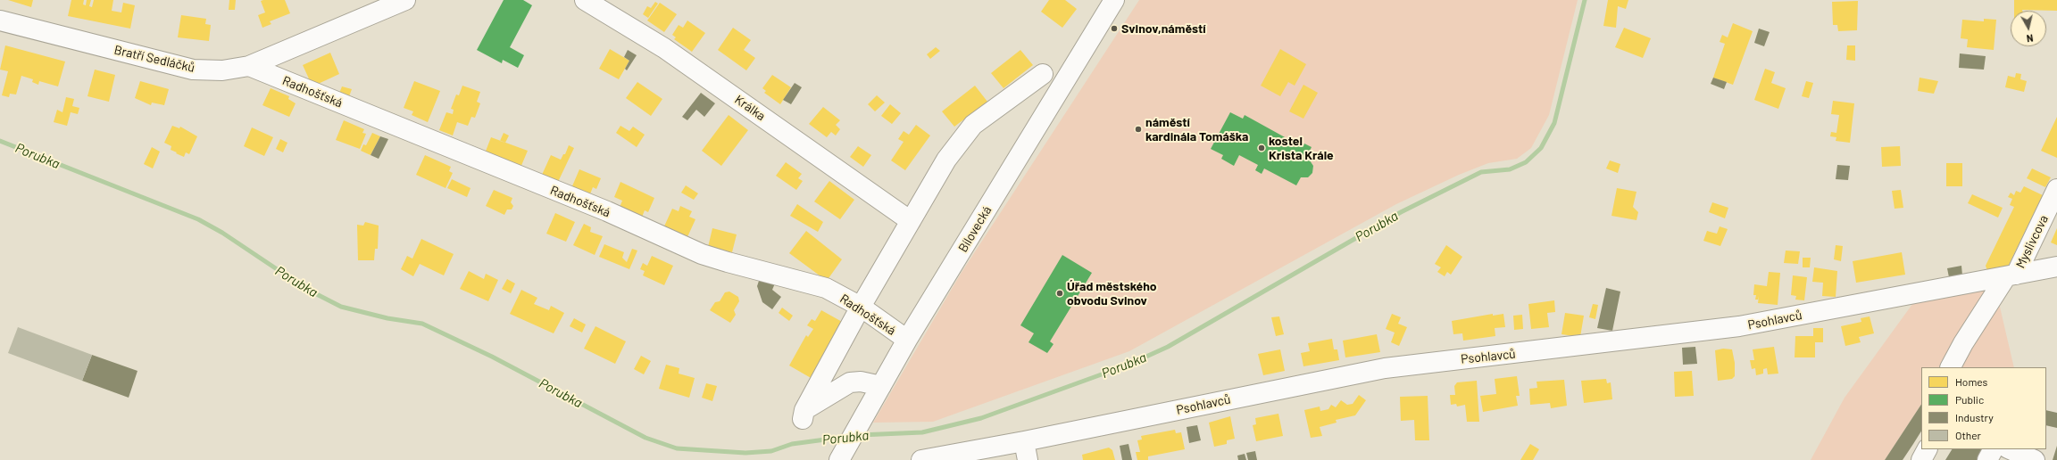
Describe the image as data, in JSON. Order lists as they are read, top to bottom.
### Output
{
  "streets": {
    "street": [
      "Bratří Sedláčků",
      "Radhošťská",
      "Králka",
      "Bílovecká",
      "Myslivcova",
      "Psohlavců"
    ]
  },
  "crossings": [
    ["Bratří Sedláčků", "Radhošťská"],
    ["Radhošťská", "Bílovecká"],
    ["Myslivcova", "Psohlavců"]
  ],
  "water": ["Porubka"],
  "places": [
    "Svinov,náměstí",
    "náměstí kardinála Tomáška",
    "kostel Krista Krále",
    "Úřad městského obvodu Svinov"
  ],
  "legend": [
    "Homes",
    "Public",
    "Industry",
    "Other"
  ],
  "north": "bottom"
}
